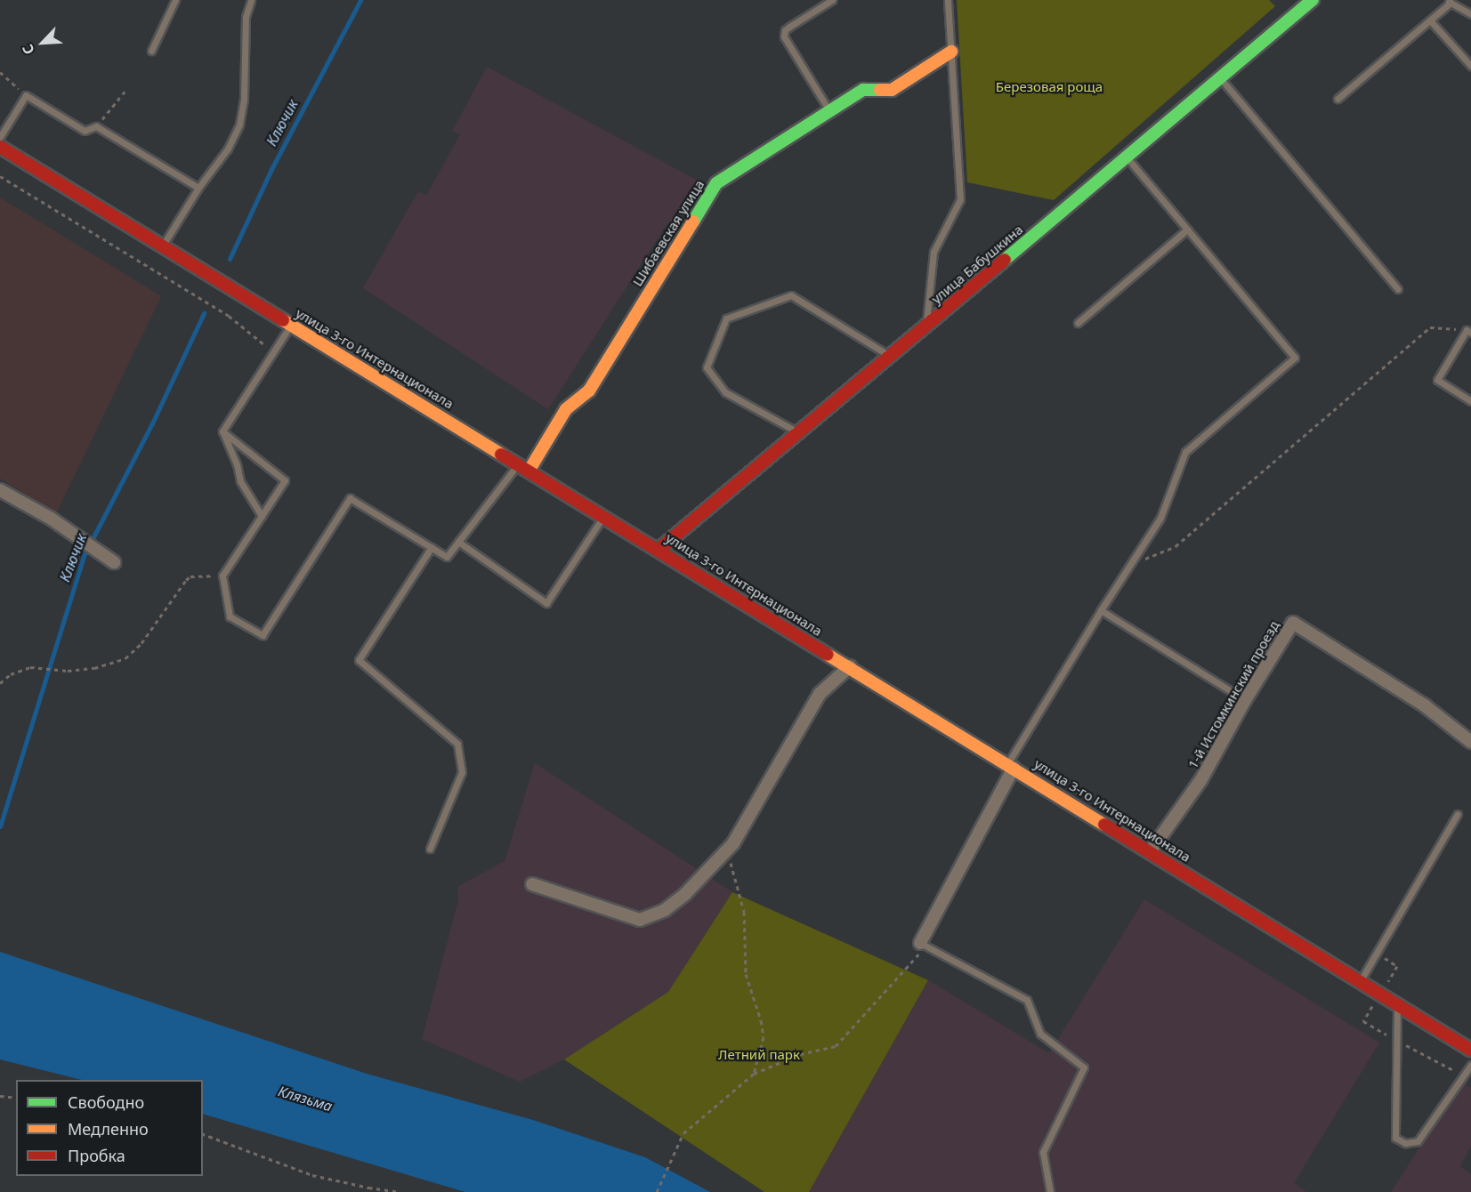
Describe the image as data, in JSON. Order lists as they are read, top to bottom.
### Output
{
  "streets": {
    "main road": ["Шибаевская улица", "улица Бабушкина", "улица 3-го Интернационала"],
    "street": ["1-й Истомкинский проезд"]
  },
  "crossings": [
    ["Шибаевская улица", "улица 3-го Интернационала"],
    ["улица Бабушкина", "улица 3-го Интернационала"],
    ["улица 3-го Интернационала", "1-й Истомкинский проезд"]
  ],
  "water": ["Ключик", "Клязьма"],
  "parks": ["Березовая роща", "Летний парк"],
  "legend": ["Свободно", "Медленно", "Пробка"],
  "north": "bottom left"
}
